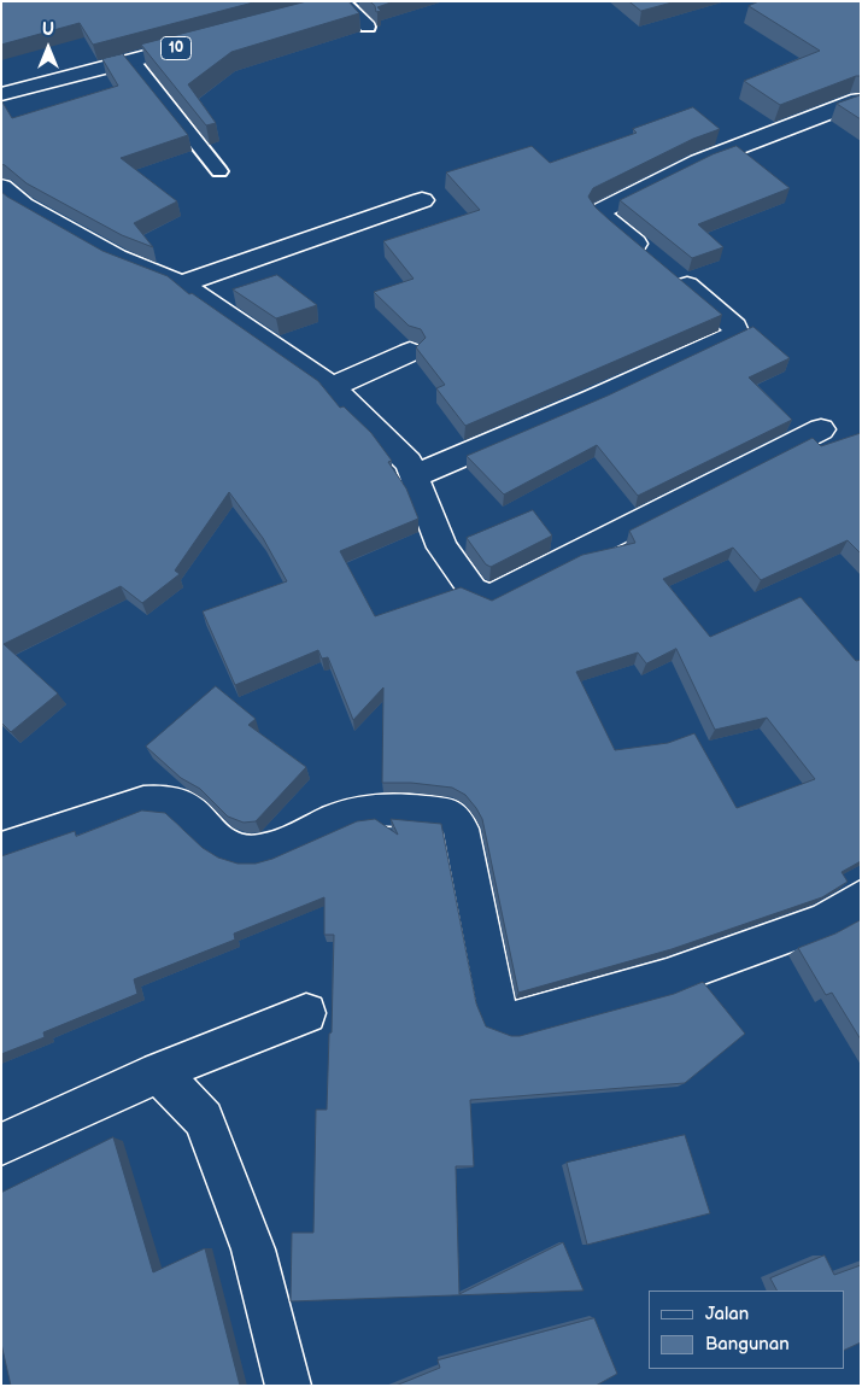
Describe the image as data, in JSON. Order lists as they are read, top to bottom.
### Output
{
  "streets": {
    "main road": ["10"]
  },
  "legend": ["Jalan", "Bangunan"],
  "north": "top"
}
